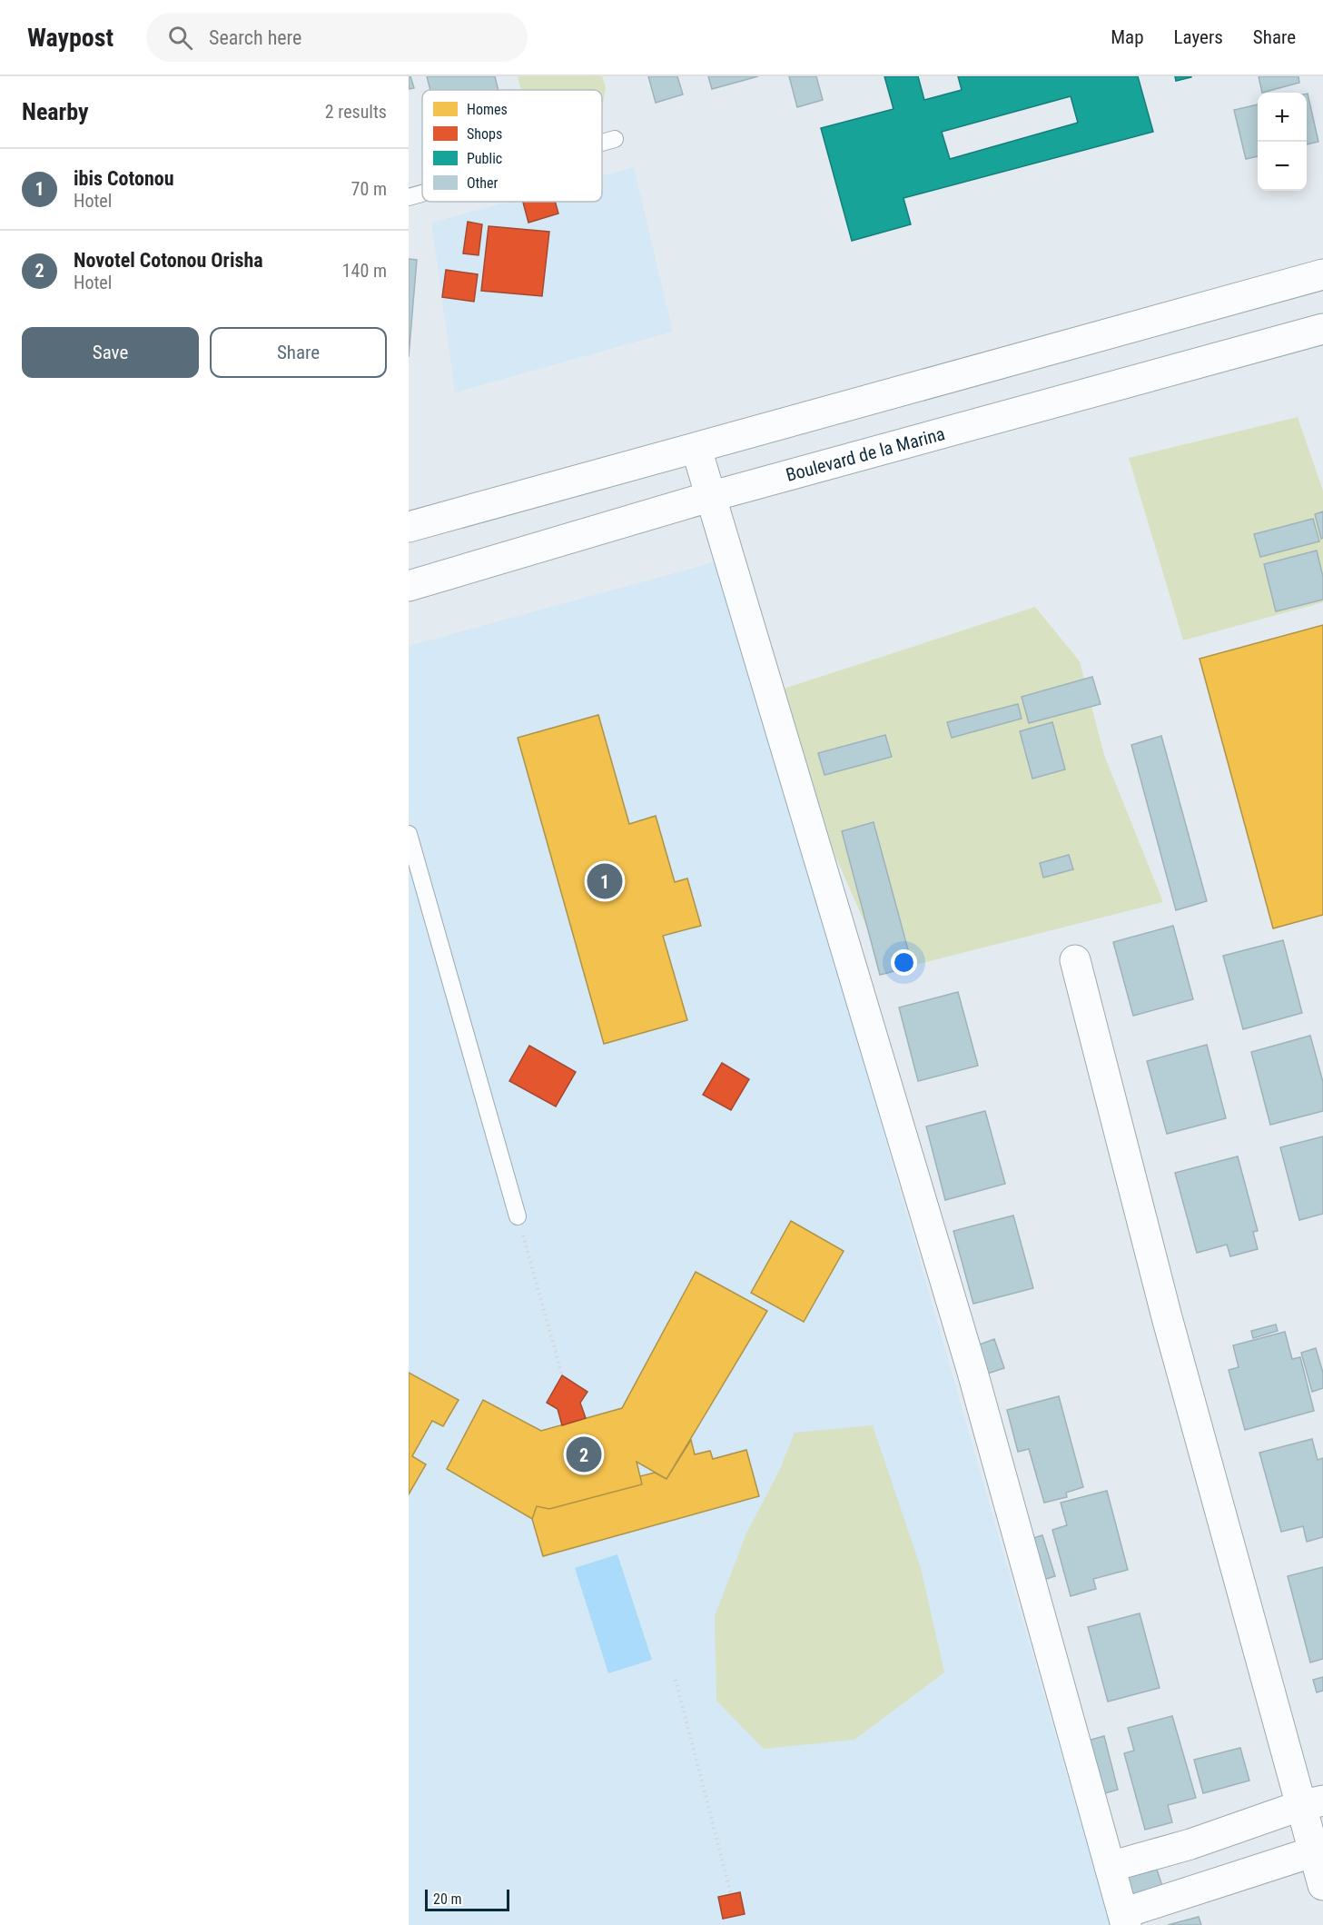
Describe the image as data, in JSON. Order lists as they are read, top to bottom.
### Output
{
  "streets": {
    "street": ["Boulevard de la Marina"]
  },
  "legend": [
    "Homes",
    "Shops",
    "Public",
    "Other"
  ],
  "scale_bar": "20 m",
  "page": {
    "header": "Waypost",
    "search": "Search here",
    "nav": ["Map", "Layers", "Share"],
    "heading": ["Nearby", "2 results"],
    "map_buttons": ["+", "−"],
    "list": [
      {
        "mark": "1",
        "name": "ibis Cotonou",
        "note": "Hotel",
        "value": "70 m"
      },
      {
        "mark": "2",
        "name": "Novotel Cotonou Orisha",
        "note": "Hotel",
        "value": "140 m"
      }
    ],
    "buttons": ["Save", "Share"],
    "pins": ["1", "2"],
    "scale": "20 m"
  }
}
